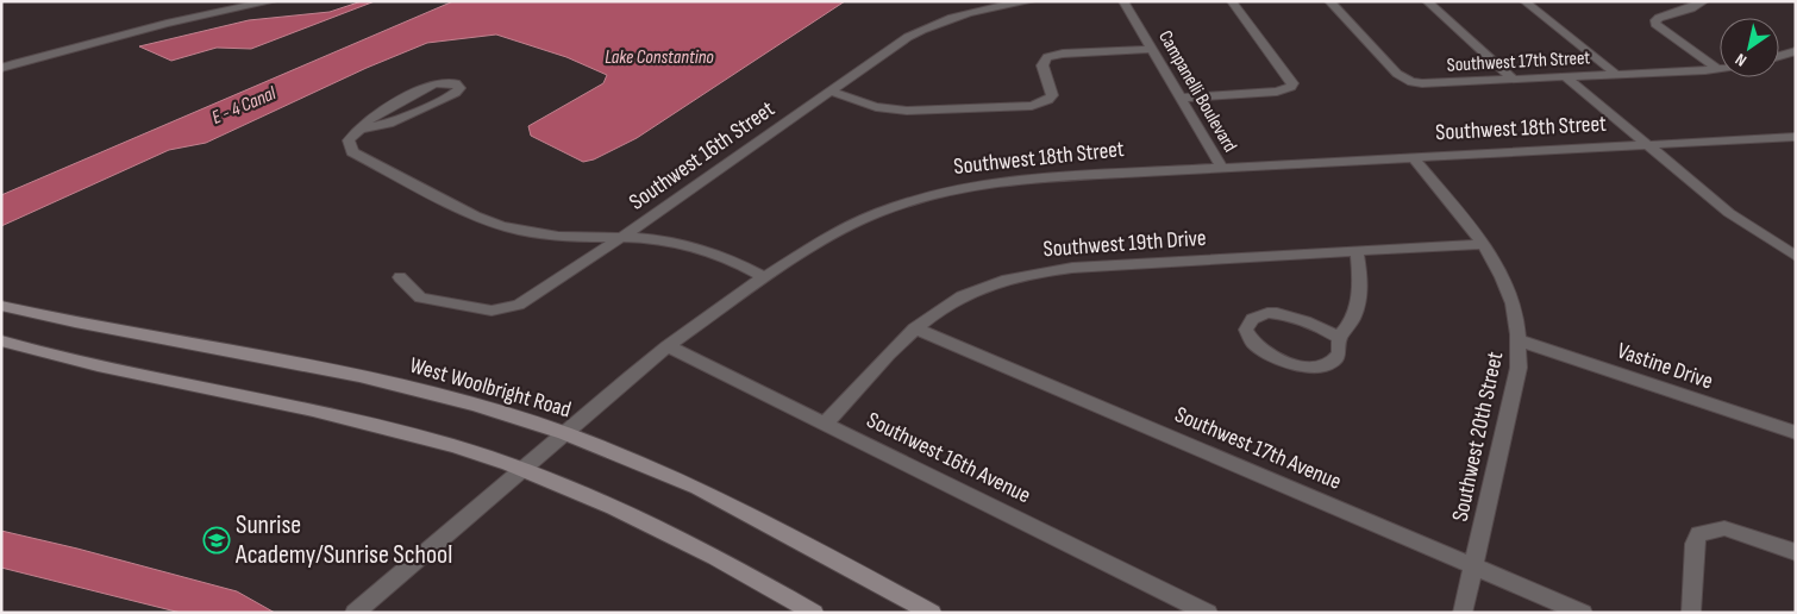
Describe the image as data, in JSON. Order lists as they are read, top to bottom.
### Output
{
  "streets": {
    "main road": ["West Woolbright Road"],
    "street": [
      "Southwest 17th Street",
      "Campanelli Boulevard",
      "Southwest 18th Street",
      "Southwest 16th Street",
      "Southwest 19th Drive",
      "Vastine Drive",
      "Southwest 20th Street",
      "Southwest 17th Avenue",
      "Southwest 16th Avenue"
    ]
  },
  "crossings": [
    ["Campanelli Boulevard", "Southwest 18th Street"],
    ["Southwest 18th Street", "West Woolbright Road"],
    ["Southwest 18th Street", "Southwest 20th Street"],
    ["Southwest 18th Street", "Southwest 16th Avenue"],
    ["Southwest 19th Drive", "Southwest 20th Street"],
    ["Southwest 19th Drive", "Southwest 17th Avenue"],
    ["Southwest 19th Drive", "Southwest 16th Avenue"],
    ["Vastine Drive", "Southwest 20th Street"],
    ["Southwest 20th Street", "Southwest 17th Avenue"]
  ],
  "water": ["Lake Constantino", "E - 4 Canal"],
  "places": {
    "school or university": ["Sunrise Academy/Sunrise School"]
  },
  "north": "bottom left"
}
